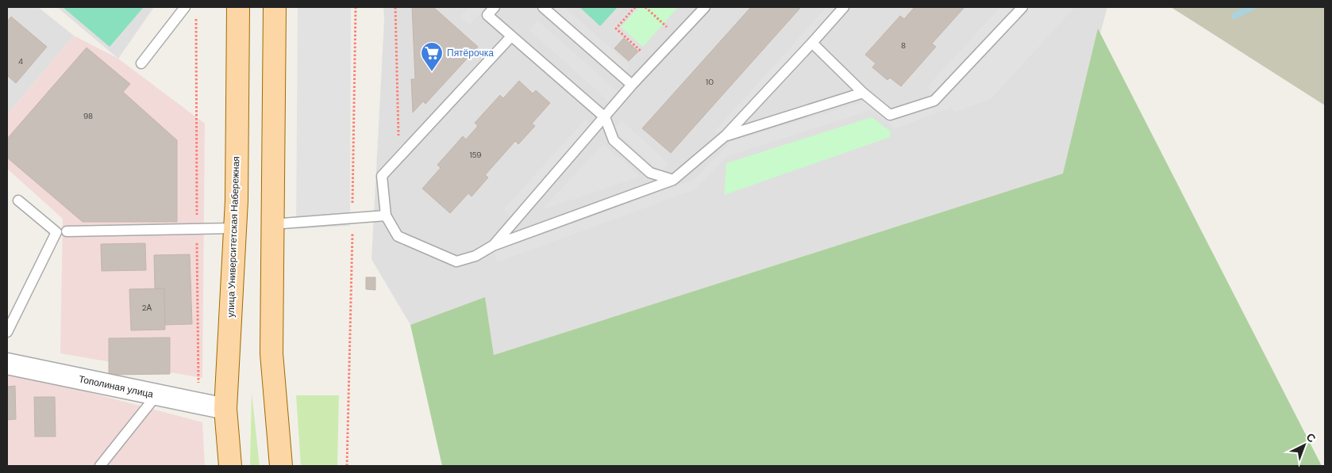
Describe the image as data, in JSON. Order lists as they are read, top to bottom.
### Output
{
  "streets": {
    "main road": ["улица Университетская Набережная"],
    "street": ["Тополиная улица"]
  },
  "crossings": [
    ["улица Университетская Набережная", "Тополиная улица"]
  ],
  "places": {
    "supermarket": ["Пятёрочка"]
  },
  "house_numbers": [
    "8",
    "4",
    "10",
    "98",
    "159",
    "2А"
  ],
  "north": "top right"
}
